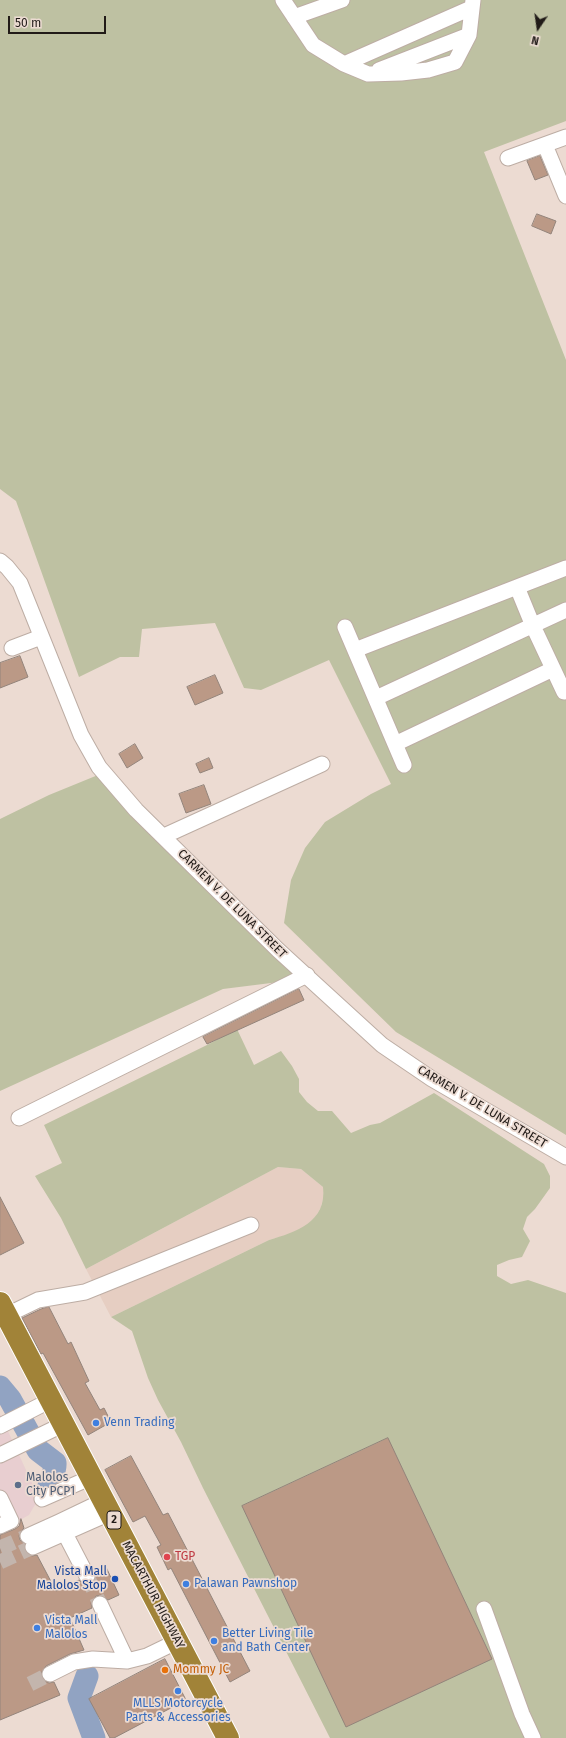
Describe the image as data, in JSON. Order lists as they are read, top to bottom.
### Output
{
  "streets": {
    "highway": ["2", "MACARTHUR HIGHWAY"],
    "street": ["CARMEN V. DE LUNA STREET"]
  },
  "places": [
    "Venn Trading",
    "Malolos City PCP1",
    "TGP",
    "Vista Mall Malolos Stop",
    "Palawan Pawnshop",
    "Vista Mall Malolos",
    "Better Living Tile and Bath Center",
    "Mommy JC",
    "MLLS Motorcycle Parts & Accessories"
  ],
  "scale_bar": "50 m",
  "north": "bottom"
}
